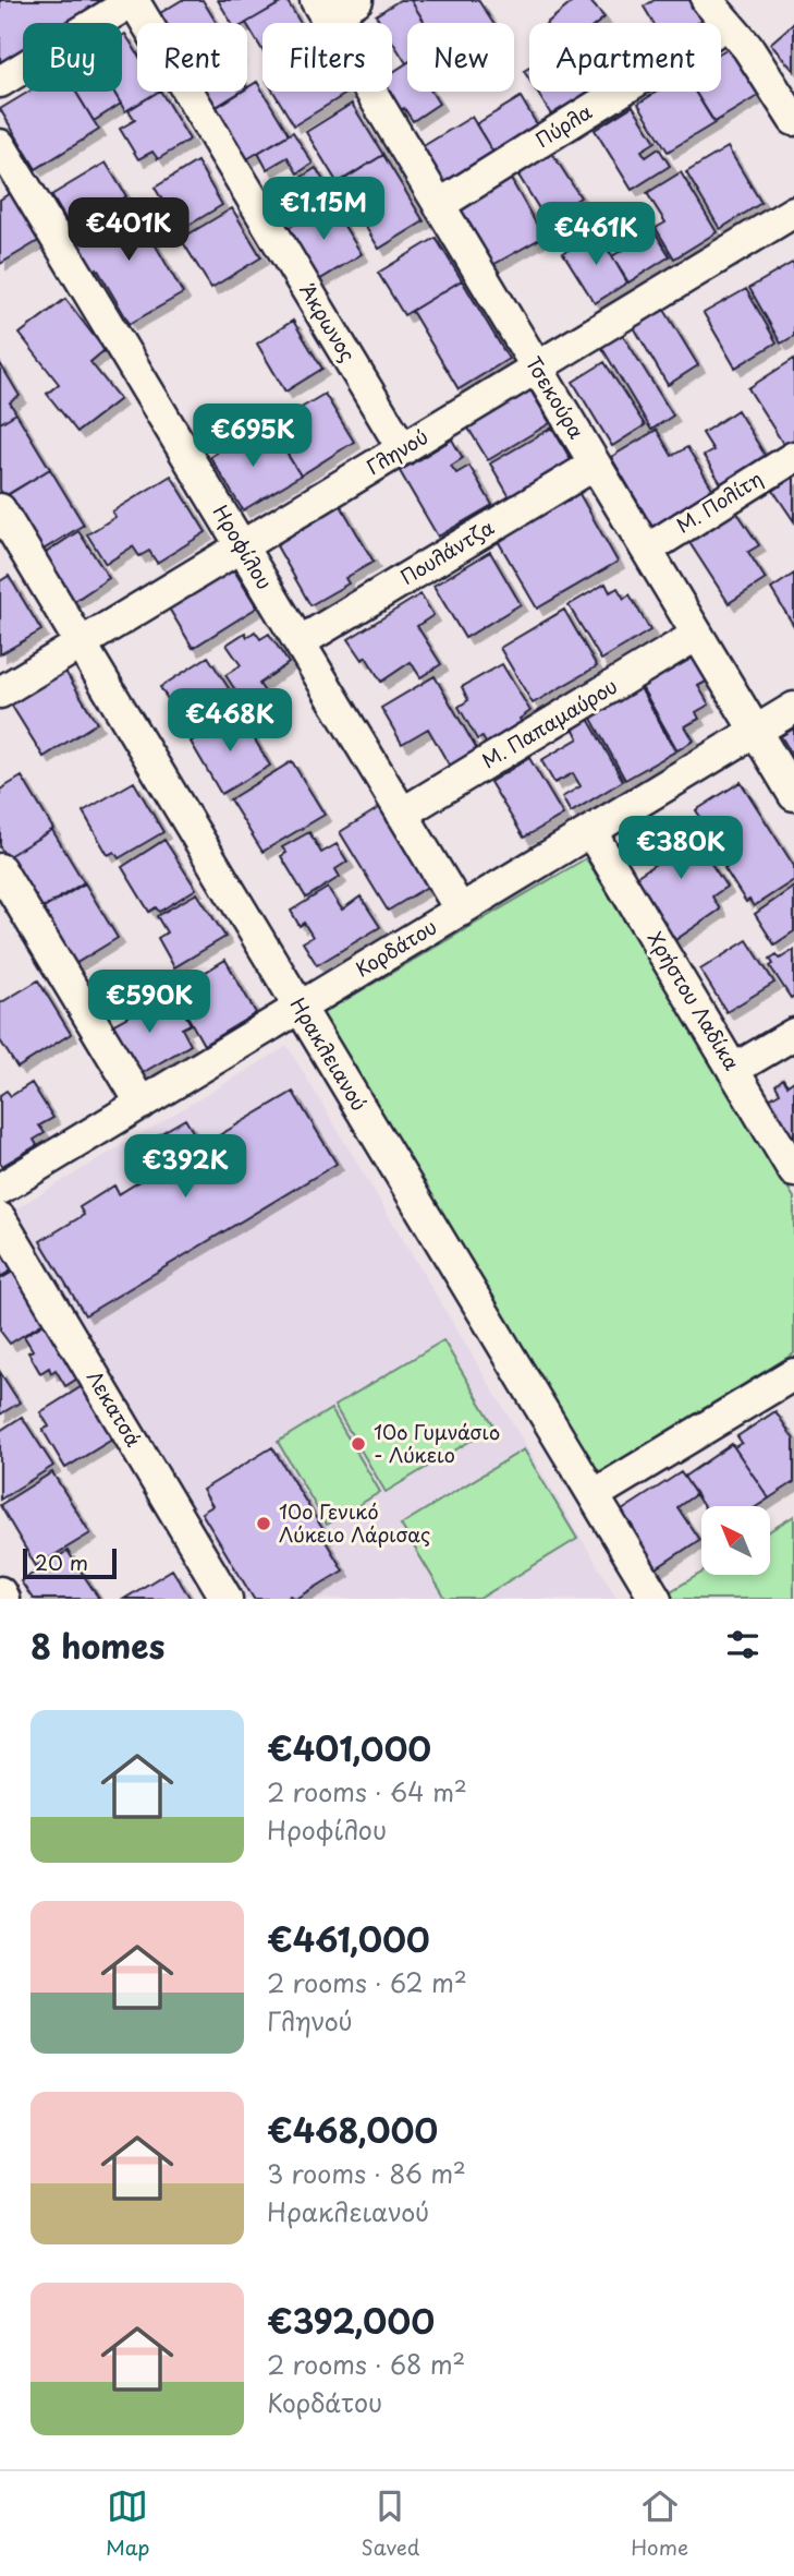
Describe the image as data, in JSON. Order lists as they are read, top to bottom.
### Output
{
  "streets": {
    "street": [
      "Πύρλα",
      "Άκρωνος",
      "Τσεκούρα",
      "Γληνού",
      "Μ. Πολίτη",
      "Ηροφίλου",
      "Πουλάντζα",
      "Μ. Παπαμαύρου",
      "Κορδάτου",
      "Χρήστου Λαδίκα",
      "Ηρακλειανού",
      "Λεκατσά"
    ]
  },
  "crossings": [
    ["Πύρλα", "Τσεκούρα"],
    ["Άκρωνος", "Γληνού"],
    ["Τσεκούρα", "Γληνού"],
    ["Τσεκούρα", "Μ. Πολίτη"],
    ["Τσεκούρα", "Πουλάντζα"],
    ["Τσεκούρα", "Μ. Παπαμαύρου"],
    ["Τσεκούρα", "Κορδάτου"],
    ["Γληνού", "Ηροφίλου"],
    ["Γληνού", "Ηρακλειανού"],
    ["Ηροφίλου", "Πουλάντζα"],
    ["Ηροφίλου", "Μ. Παπαμαύρου"],
    ["Ηροφίλου", "Κορδάτου"],
    ["Κορδάτου", "Χρήστου Λαδίκα"],
    ["Κορδάτου", "Ηρακλειανού"]
  ],
  "places": ["10ο Γυμνάσιο - Λύκειο", "10ο Γενικό Λύκειο Λάρισας"],
  "scale_bar": "20 m",
  "north": "top left",
  "page": {
    "chip": [
      "Buy",
      "Rent",
      "Filters",
      "New",
      "Apartment"
    ],
    "price": [
      "€1.15M",
      "€401K",
      "€461K",
      "€695K",
      "€468K",
      "€380K",
      "€590K",
      "€392K"
    ],
    "scale": "20 m",
    "heading": "8 homes",
    "list": [
      {
        "name": "€401,000",
        "note": "2 rooms · 64 m² · Ηροφίλου"
      },
      {
        "name": "€461,000",
        "note": "2 rooms · 62 m² · Γληνού"
      },
      {
        "name": "€468,000",
        "note": "3 rooms · 86 m² · Ηρακλειανού"
      },
      {
        "name": "€392,000",
        "note": "2 rooms · 68 m² · Κορδάτου"
      }
    ],
    "tabs": ["Map", "Saved", "Home"]
  }
}
